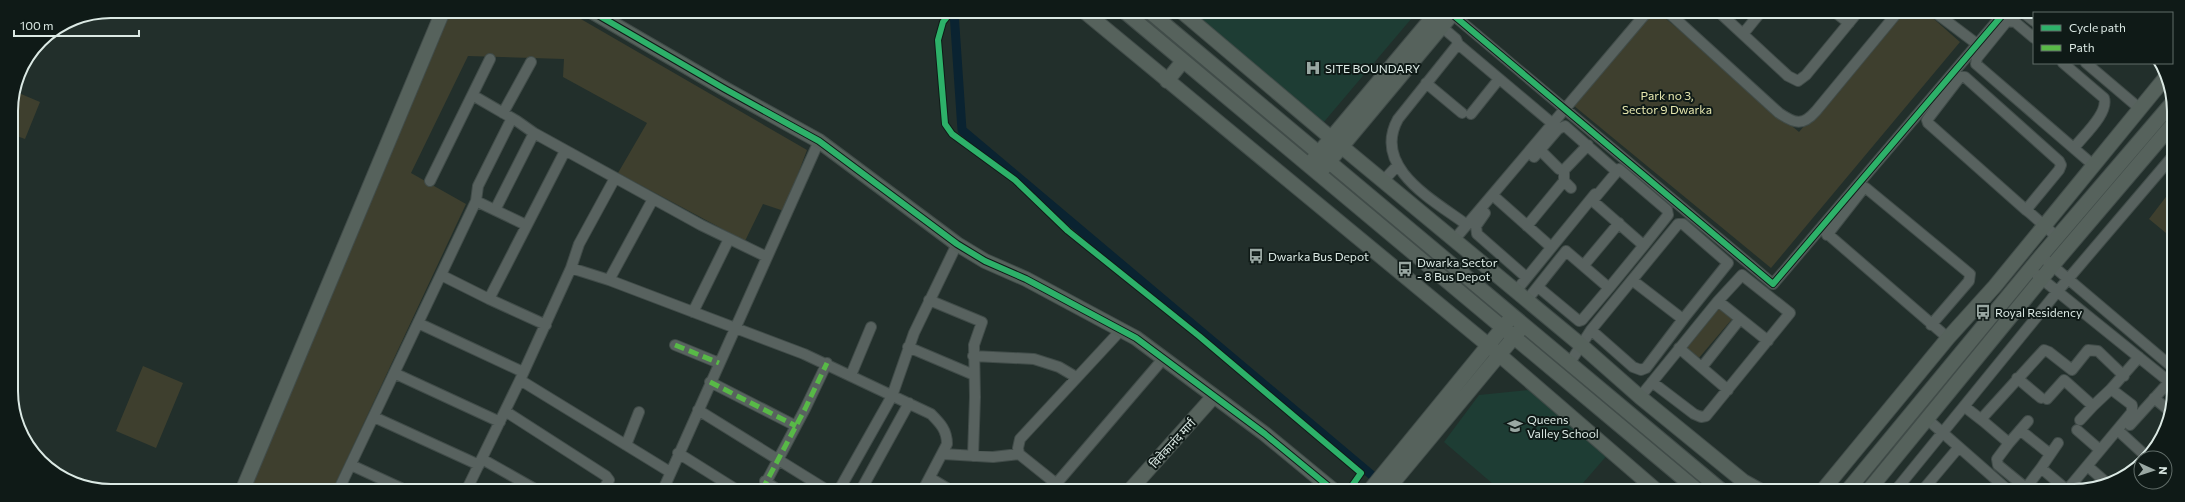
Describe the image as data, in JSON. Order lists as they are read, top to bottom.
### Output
{
  "streets": {
    "street": ["विवेकानंद मार्ग"]
  },
  "parks": ["Park no 3, Sector 9 Dwarka"],
  "places": {
    "hospital": ["SITE BOUNDARY"],
    "bus stop": ["Dwarka Bus Depot", "Dwarka Sector - 8 Bus Depot", "Royal Residency"],
    "school or university": ["Queens Valley School"]
  },
  "legend": ["Cycle path", "Path"],
  "scale_bar": "100 m",
  "north": "right"
}
